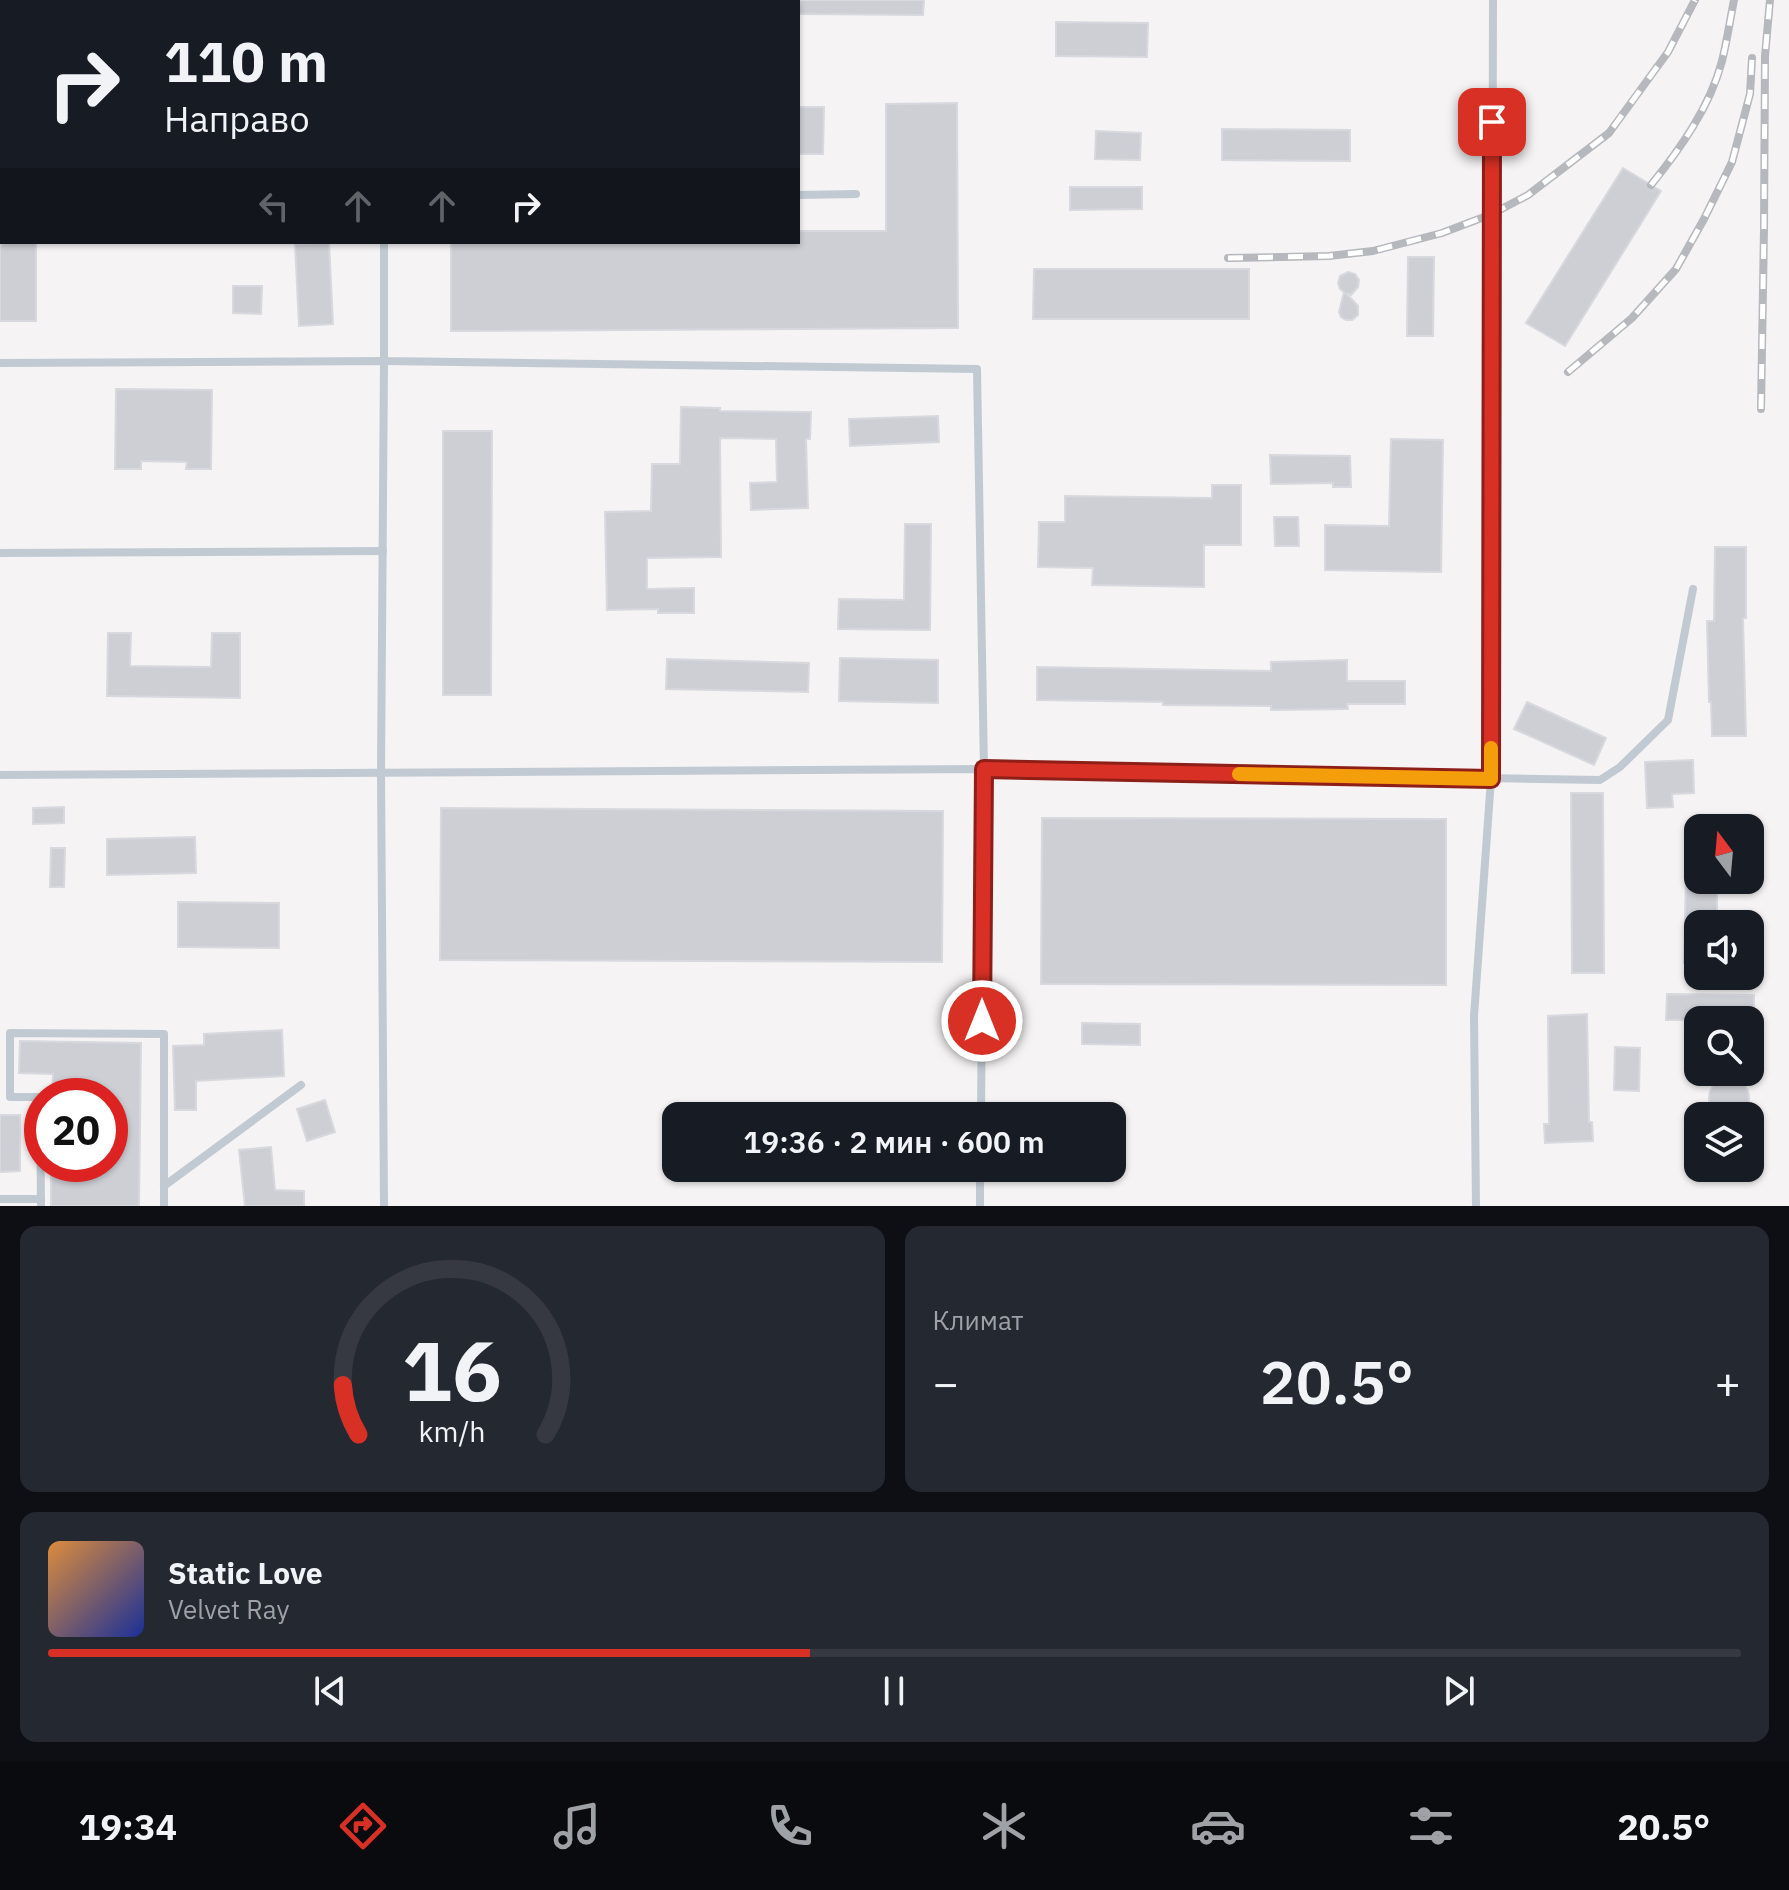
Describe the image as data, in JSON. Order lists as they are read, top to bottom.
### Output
{
  "north": "top",
  "page": {
    "turn": ["110 m", "Направо"],
    "limit": "20",
    "trip": "19:36 · 2 мин · 600 m",
    "tile": "Климат",
    "heat": ["−", "20.5°", "+"],
    "song": ["Static Love", "Velvet Ray"],
    "tabs": ["19:34", "20.5°"],
    "gauge": ["16", "km/h"]
  }
}
